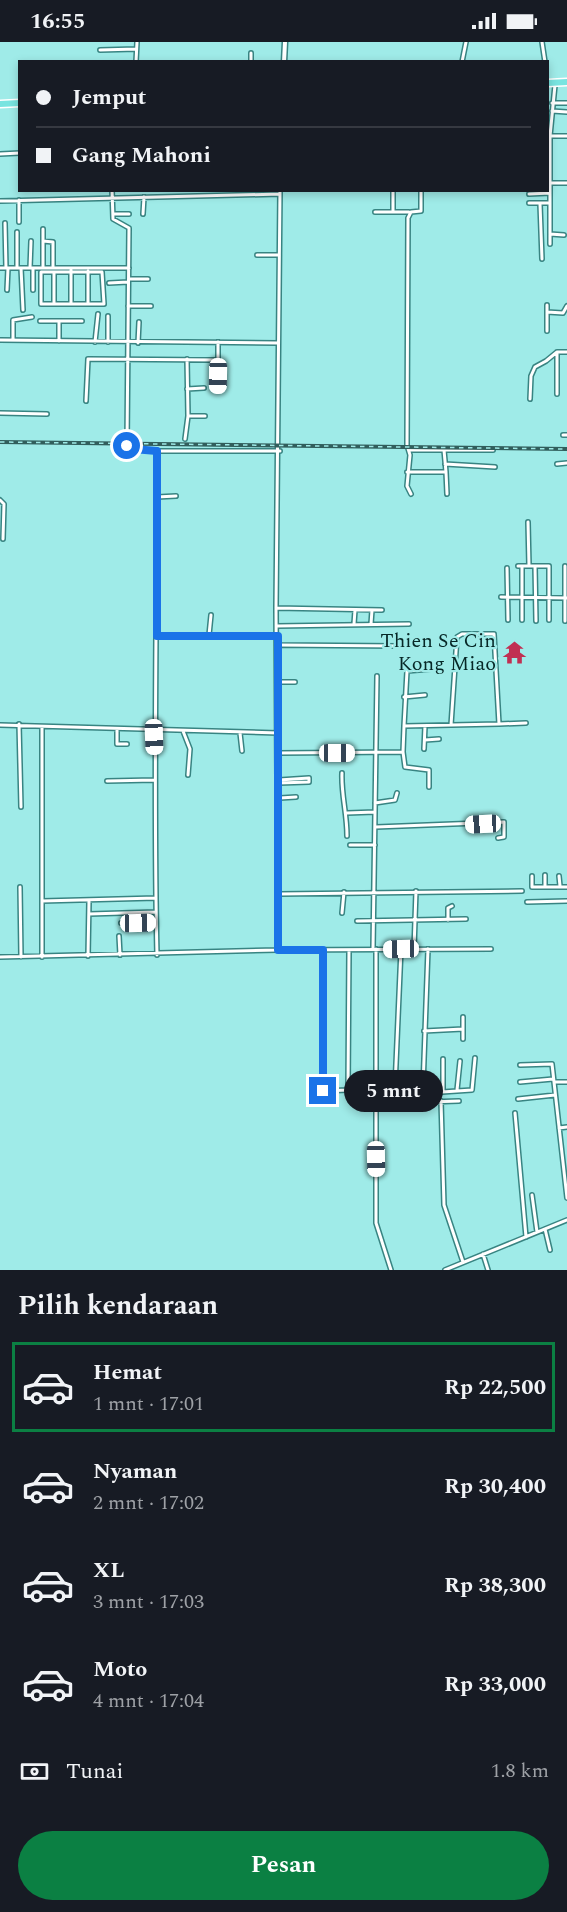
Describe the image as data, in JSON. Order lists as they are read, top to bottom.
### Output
{
  "places": {
    "temple": ["Thien Se Cin Kong Miao"]
  },
  "page": {
    "status": "16:55",
    "banner": ["Jemput", "Gang Mahoni"],
    "bubble": "5 mnt",
    "heading": "Pilih kendaraan",
    "list": [
      {
        "name": "Hemat",
        "note": "1 mnt · 17:01",
        "value": "Rp 22,500"
      },
      {
        "name": "Nyaman",
        "note": "2 mnt · 17:02",
        "value": "Rp 30,400"
      },
      {
        "name": "XL",
        "note": "3 mnt · 17:03",
        "value": "Rp 38,300"
      },
      {
        "name": "Moto",
        "note": "4 mnt · 17:04",
        "value": "Rp 33,000"
      }
    ],
    "pay": ["Tunai", "1.8 km"],
    "buttons": "Pesan"
  }
}
